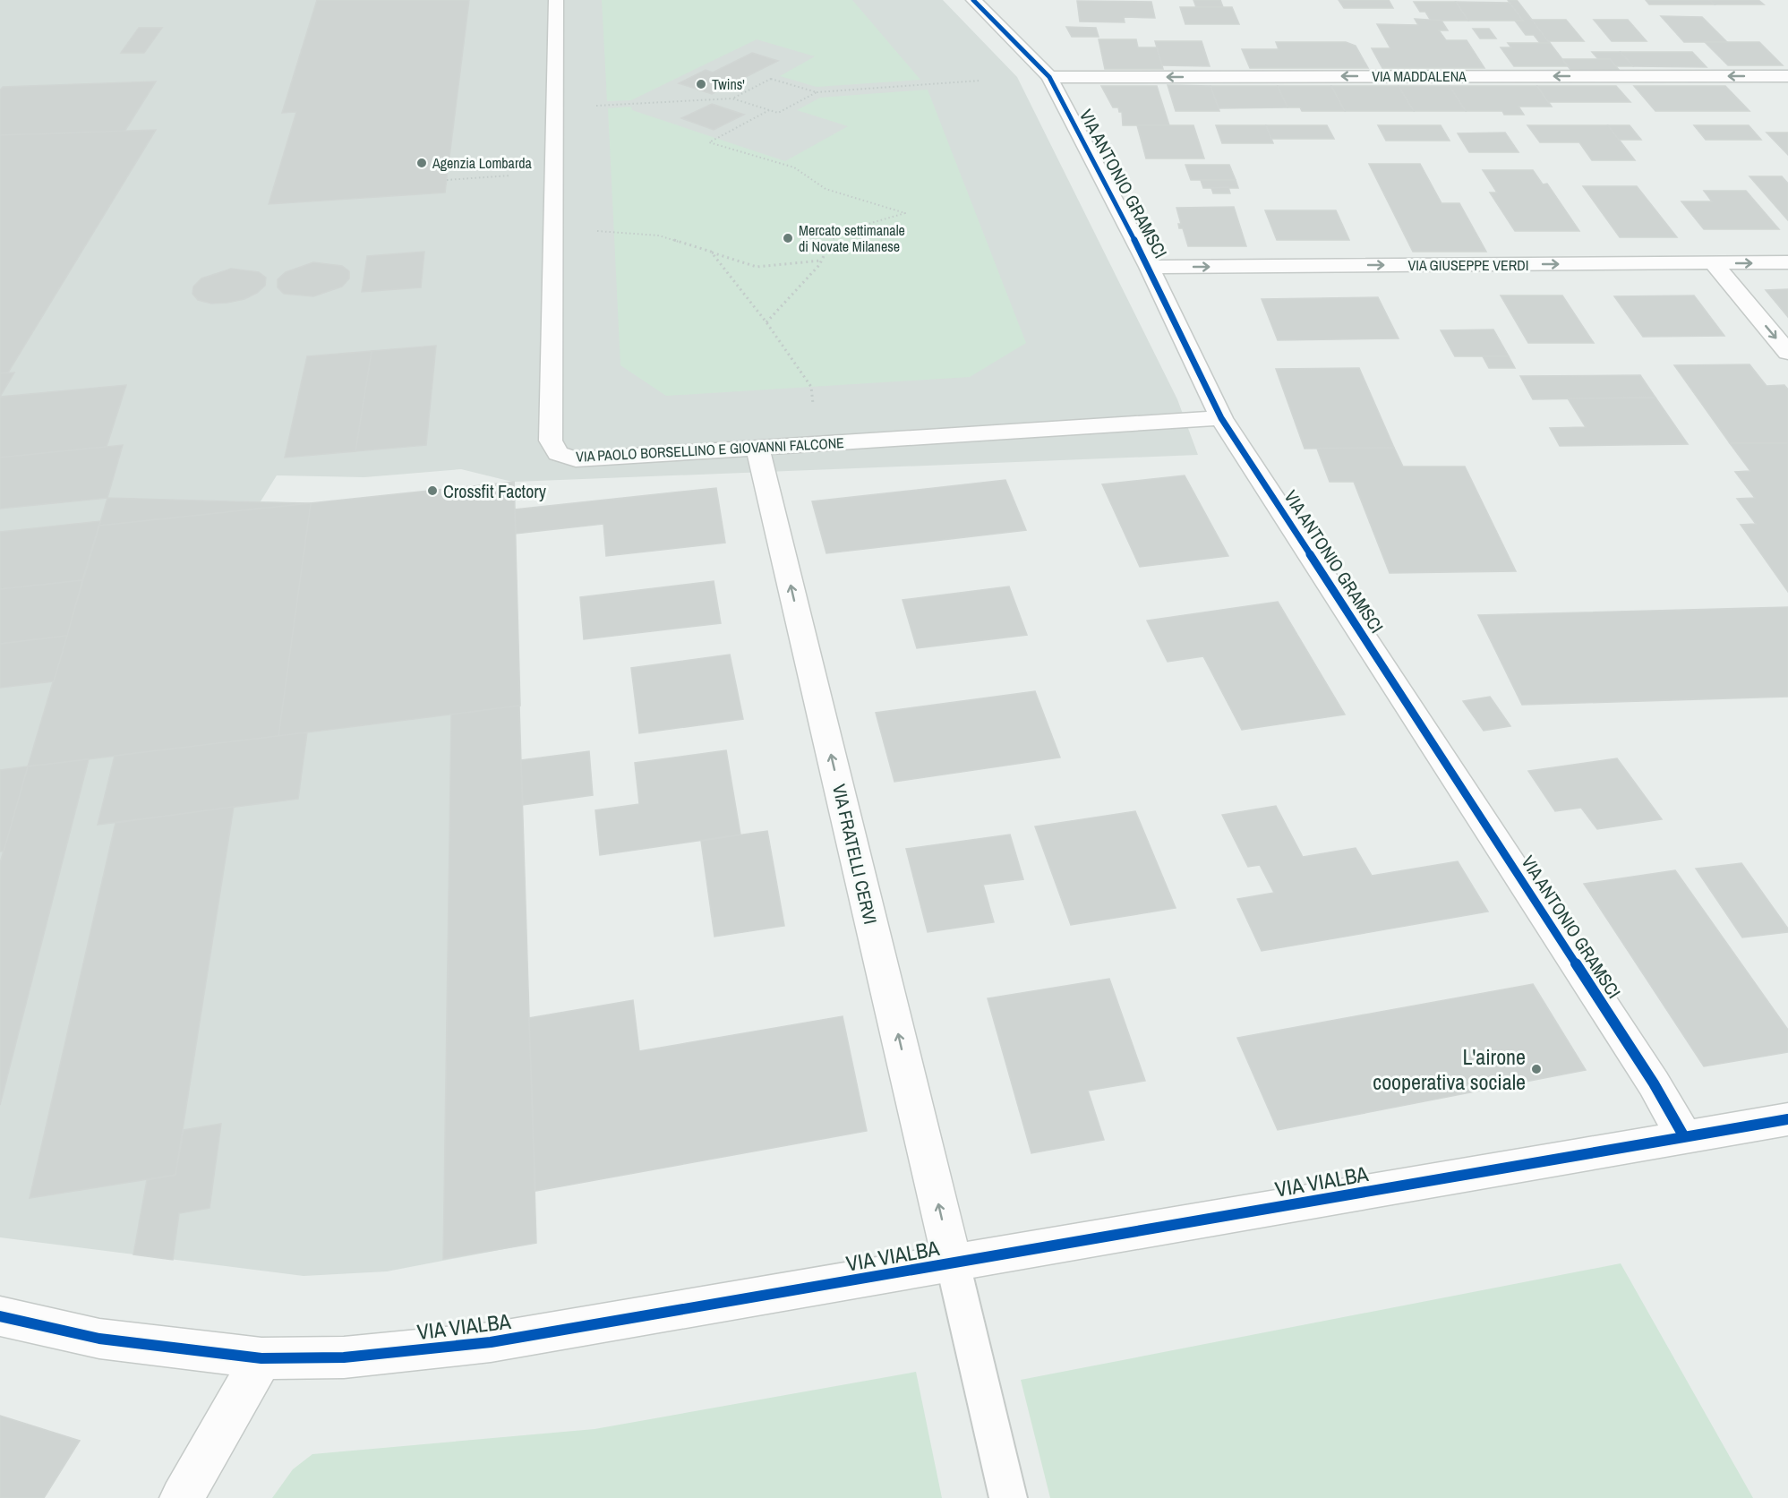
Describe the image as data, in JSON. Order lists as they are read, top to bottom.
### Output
{
  "streets": {
    "street": [
      "VIA MADDALENA",
      "VIA ANTONIO GRAMSCI",
      "VIA GIUSEPPE VERDI",
      "VIA PAOLO BORSELLINO E GIOVANNI FALCONE",
      "VIA FRATELLI CERVI",
      "VIA VIALBA"
    ]
  },
  "crossings": [
    ["VIA MADDALENA", "VIA ANTONIO GRAMSCI"],
    ["VIA ANTONIO GRAMSCI", "VIA GIUSEPPE VERDI"],
    ["VIA ANTONIO GRAMSCI", "VIA PAOLO BORSELLINO E GIOVANNI FALCONE"],
    ["VIA ANTONIO GRAMSCI", "VIA VIALBA"],
    ["VIA PAOLO BORSELLINO E GIOVANNI FALCONE", "VIA FRATELLI CERVI"],
    ["VIA FRATELLI CERVI", "VIA VIALBA"]
  ],
  "one_way": ["VIA MADDALENA", "VIA GIUSEPPE VERDI", "VIA FRATELLI CERVI"],
  "places": [
    "Twins'",
    "Agenzia Lombarda",
    "Mercato settimanale di Novate Milanese",
    "Crossfit Factory",
    "L'airone cooperativa sociale"
  ]
}
